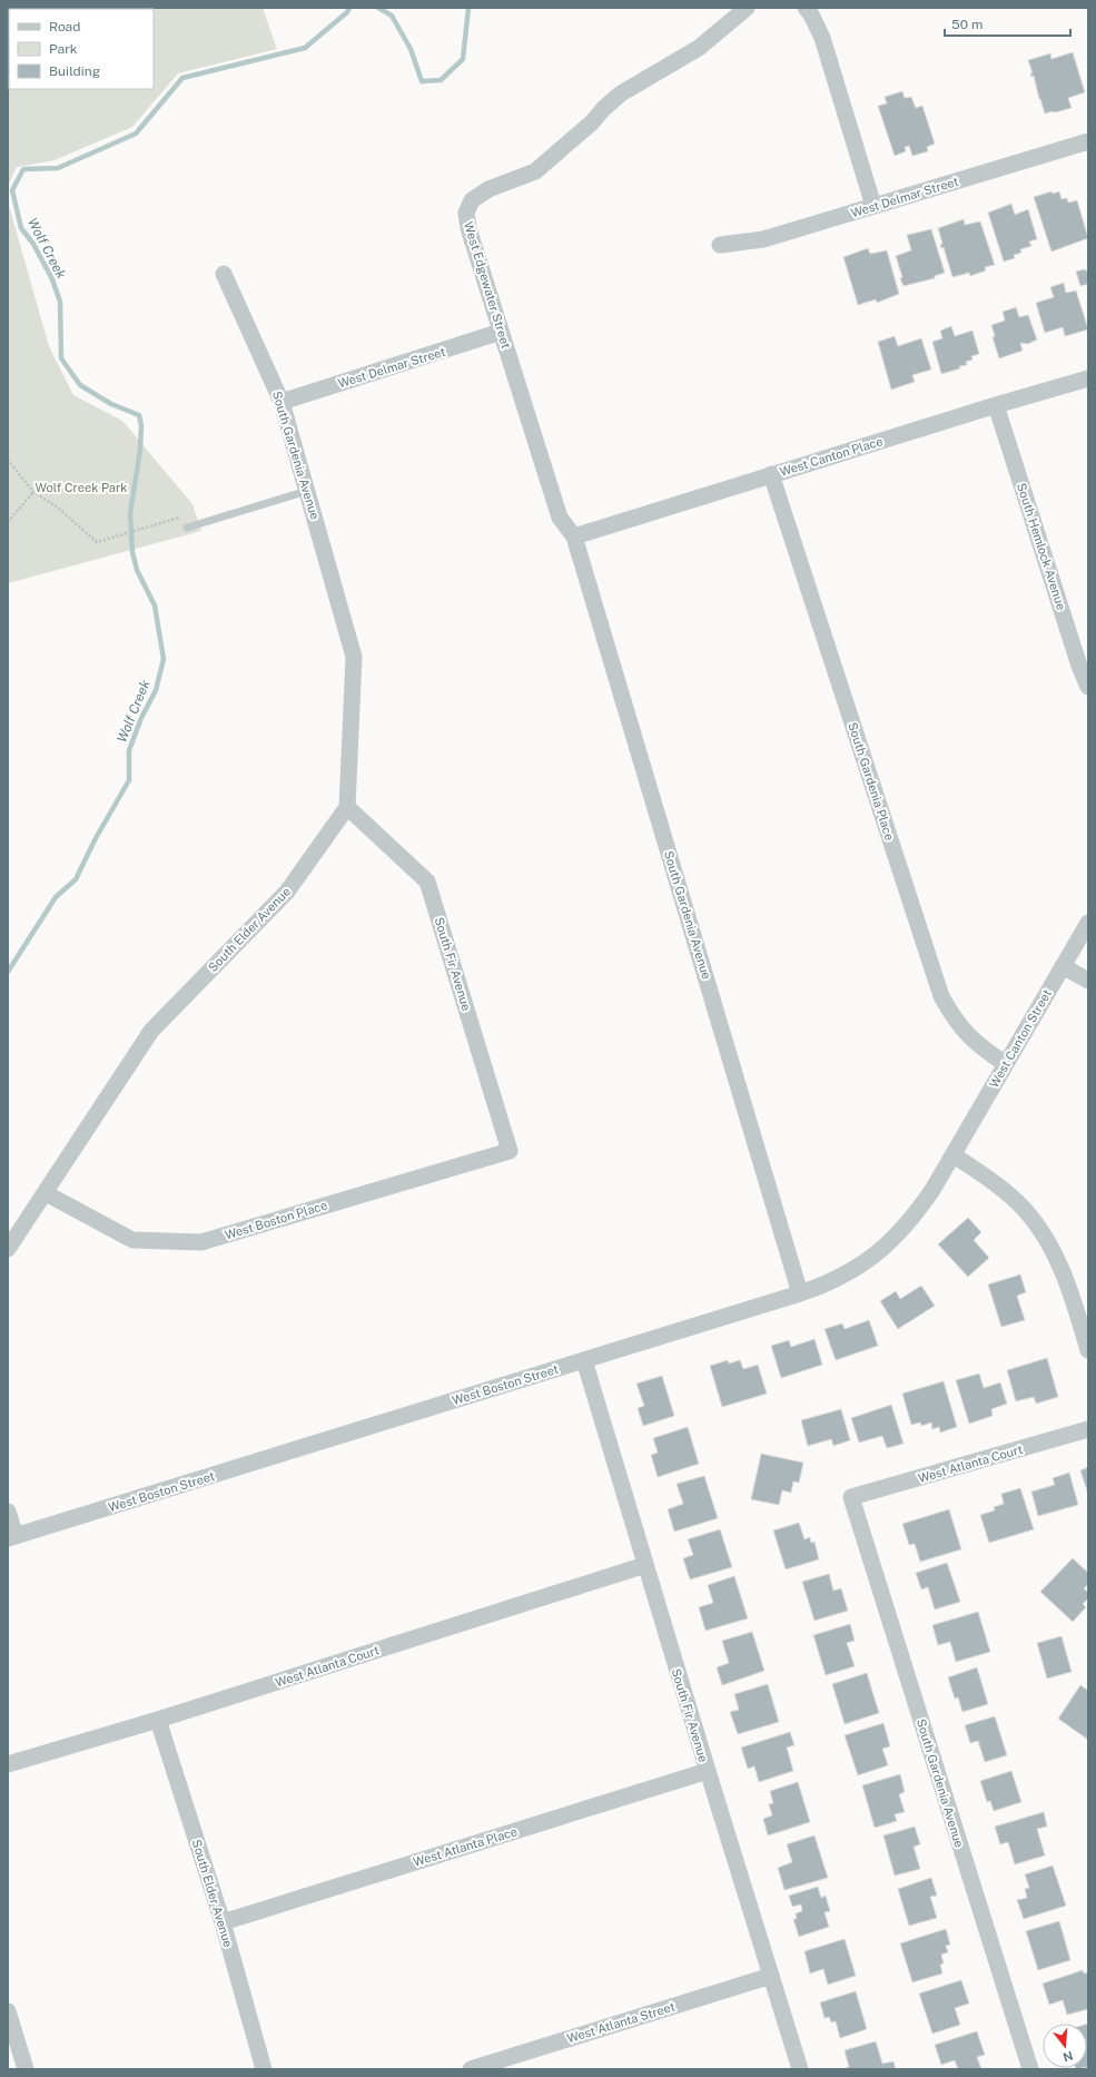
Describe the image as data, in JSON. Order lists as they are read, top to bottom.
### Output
{
  "streets": {
    "street": [
      "West Delmar Street",
      "West Edgewater Street",
      "South Gardenia Avenue",
      "West Canton Place",
      "South Hemlock Avenue",
      "South Gardenia Place",
      "South Elder Avenue",
      "South Fir Avenue",
      "West Canton Street",
      "West Boston Place",
      "West Boston Street",
      "West Atlanta Court",
      "West Atlanta Place",
      "West Atlanta Street"
    ]
  },
  "crossings": [
    ["West Delmar Street", "West Edgewater Street"],
    ["West Delmar Street", "South Gardenia Avenue"],
    ["West Edgewater Street", "South Gardenia Avenue"],
    ["West Edgewater Street", "West Canton Place"],
    ["South Gardenia Avenue", "West Canton Place"],
    ["South Gardenia Avenue", "South Elder Avenue"],
    ["South Gardenia Avenue", "South Fir Avenue"],
    ["South Gardenia Avenue", "West Boston Street"],
    ["South Gardenia Avenue", "West Atlanta Court"],
    ["West Canton Place", "South Hemlock Avenue"],
    ["West Canton Place", "South Gardenia Place"],
    ["South Gardenia Place", "West Canton Street"],
    ["South Elder Avenue", "South Fir Avenue"],
    ["South Elder Avenue", "West Boston Place"],
    ["South Elder Avenue", "West Atlanta Court"],
    ["South Elder Avenue", "West Atlanta Place"],
    ["South Fir Avenue", "West Boston Place"],
    ["South Fir Avenue", "West Boston Street"],
    ["South Fir Avenue", "West Atlanta Court"],
    ["South Fir Avenue", "West Atlanta Place"],
    ["South Fir Avenue", "West Atlanta Street"],
    ["West Canton Street", "West Boston Street"]
  ],
  "water": ["Wolf Creek"],
  "parks": ["Wolf Creek Park"],
  "legend": ["Road", "Park", "Building"],
  "scale_bar": "50 m",
  "north": "bottom"
}
